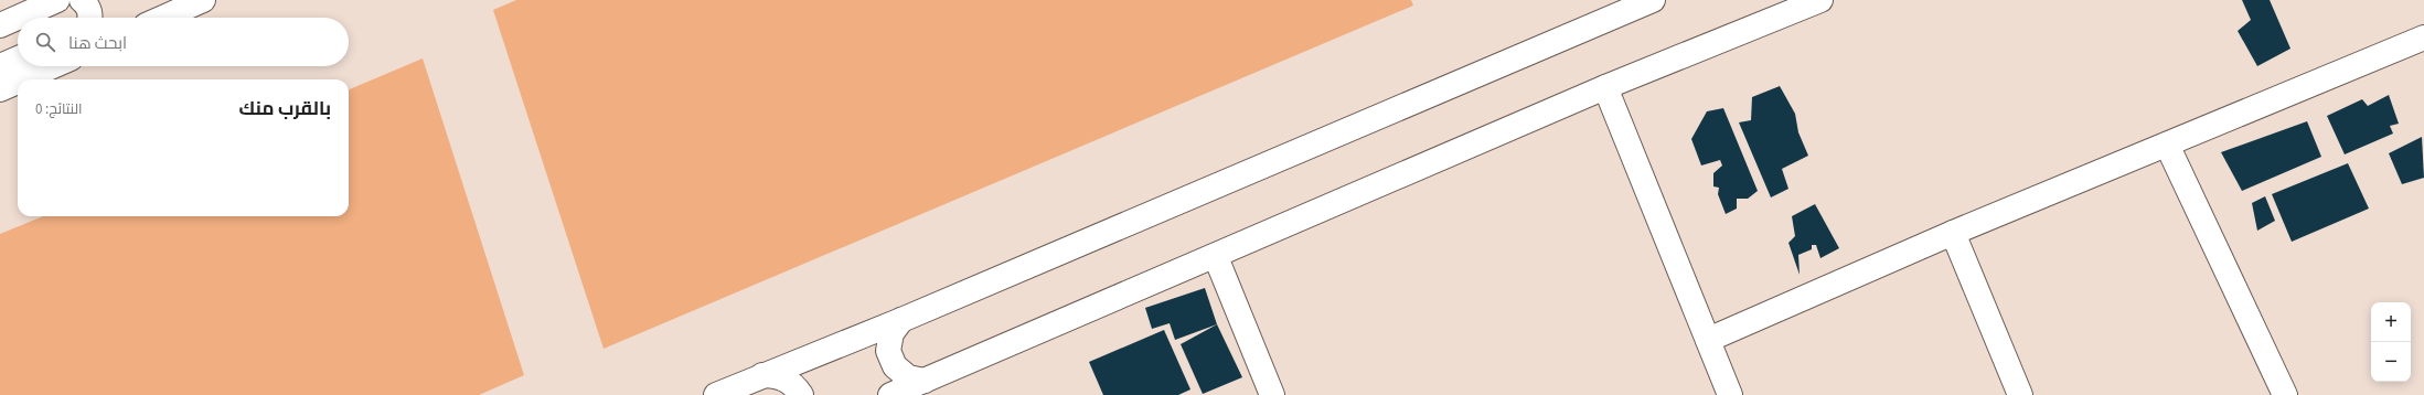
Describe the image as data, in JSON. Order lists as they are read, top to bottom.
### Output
{
  "page": {
    "search": "ابحث هنا",
    "heading": ["بالقرب منك", "النتائج: 0"],
    "map_buttons": ["+", "−"]
  }
}
